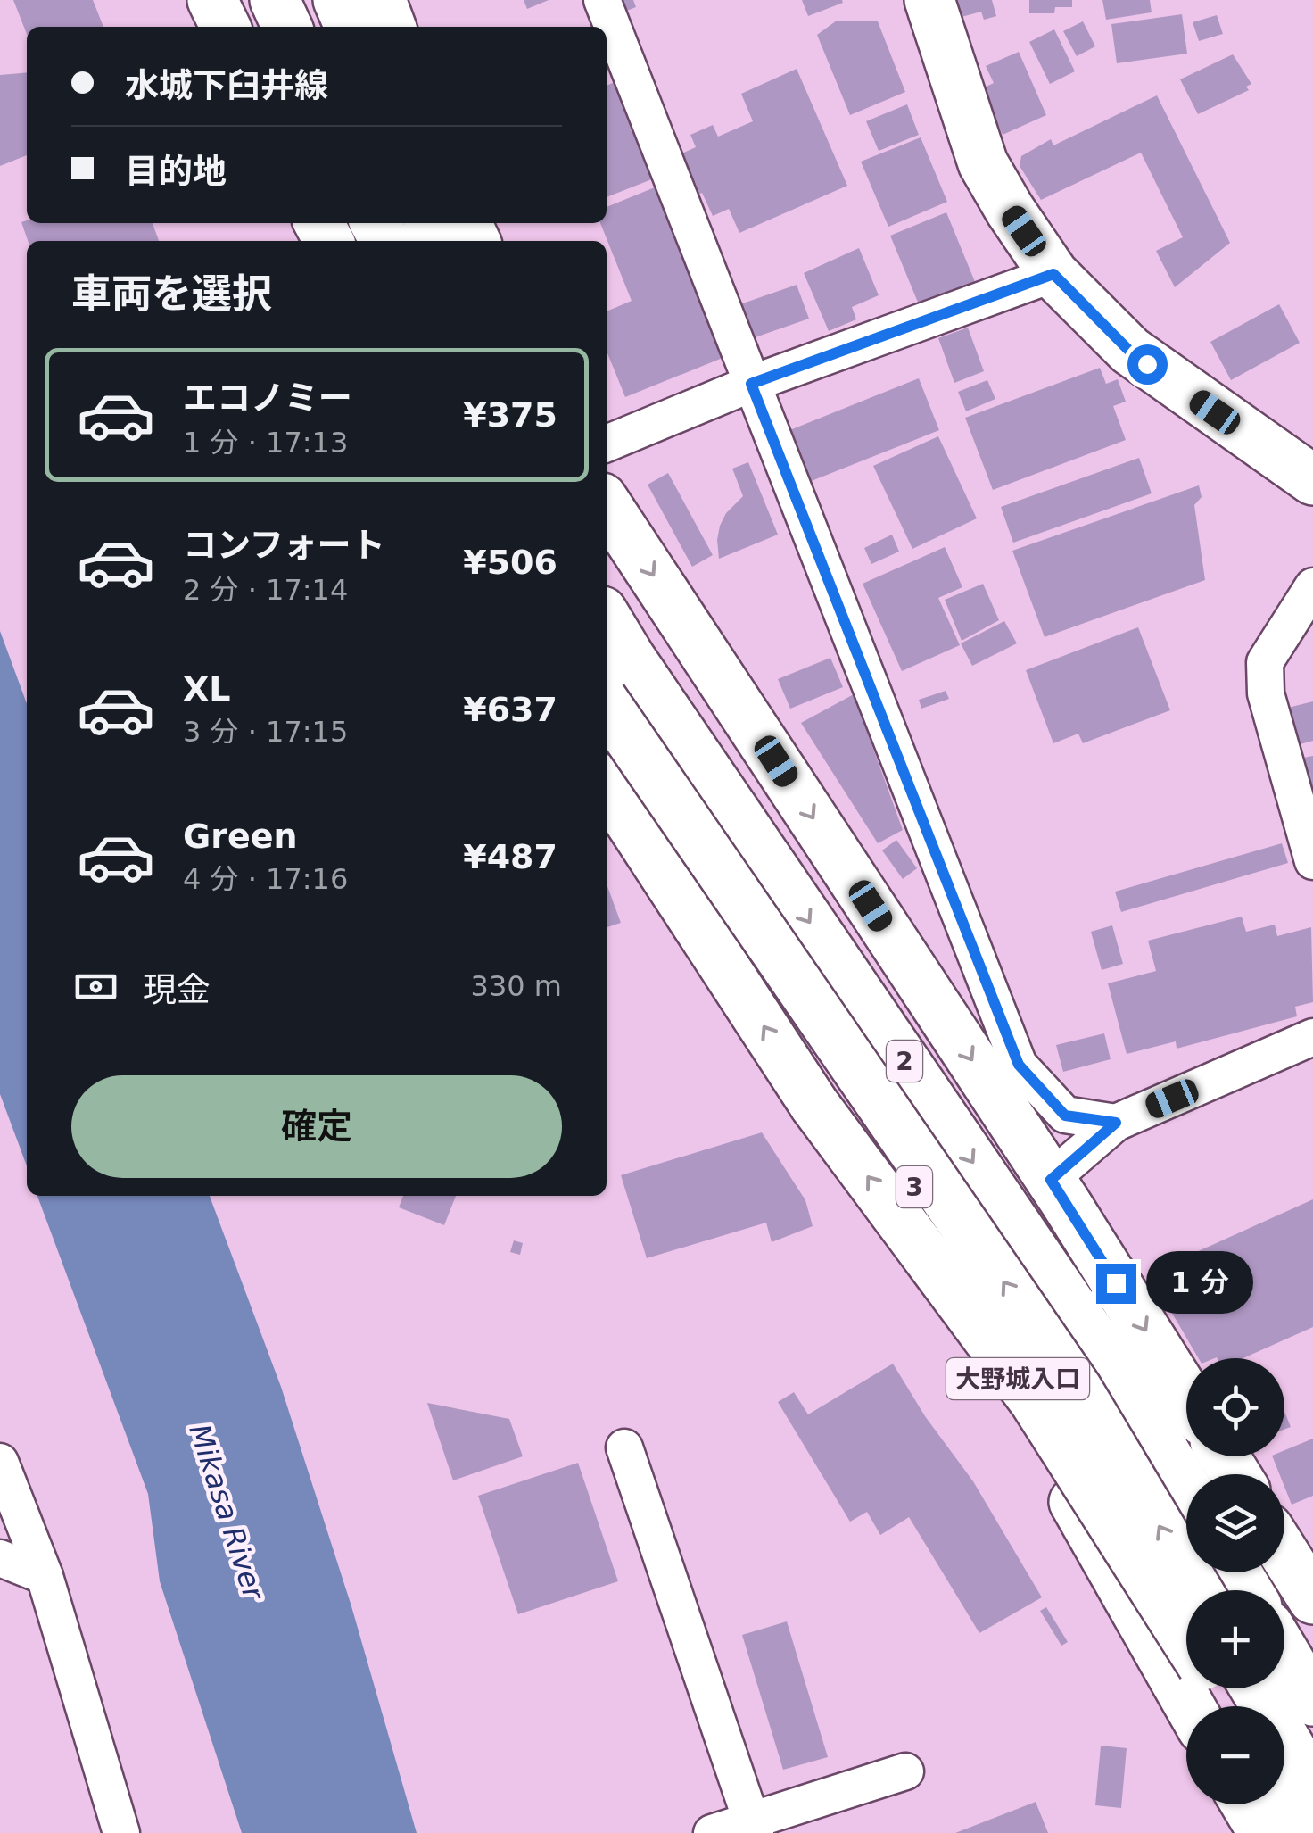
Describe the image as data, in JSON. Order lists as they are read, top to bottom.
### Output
{
  "streets": {
    "main road": ["2", "3", "大野城入口"]
  },
  "water": ["Mikasa River"],
  "page": {
    "banner": ["水城下臼井線", "目的地"],
    "heading": "車両を選択",
    "list": [
      {
        "name": "エコノミー",
        "note": "1 分 · 17:13",
        "value": "¥375"
      },
      {
        "name": "コンフォート",
        "note": "2 分 · 17:14",
        "value": "¥506"
      },
      {
        "name": "XL",
        "note": "3 分 · 17:15",
        "value": "¥637"
      },
      {
        "name": "Green",
        "note": "4 分 · 17:16",
        "value": "¥487"
      }
    ],
    "pay": ["現金", "330 m"],
    "buttons": "確定",
    "bubble": "1 分",
    "map_buttons": ["+", "−"]
  }
}
